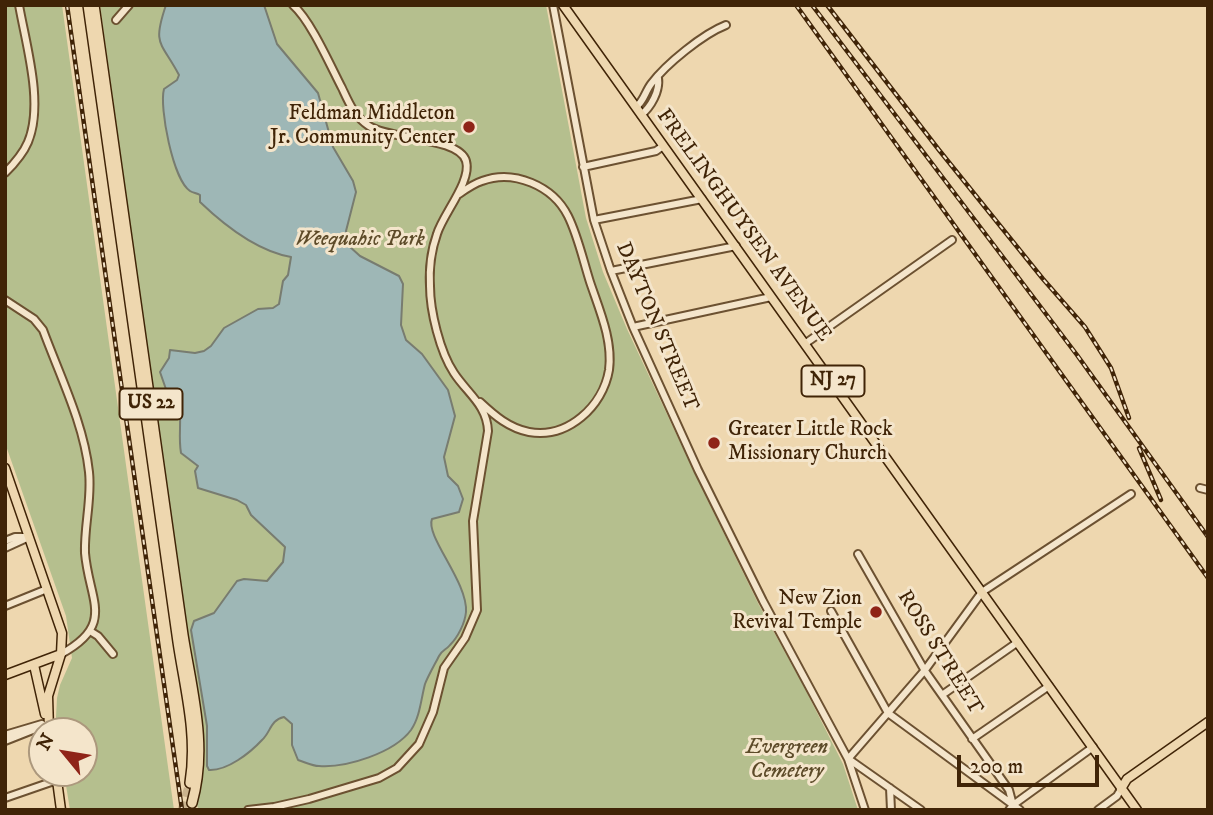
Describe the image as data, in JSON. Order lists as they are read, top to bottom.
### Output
{
  "streets": {
    "highway": ["US 22"],
    "main road": ["FRELINGHUYSEN AVENUE", "NJ 27"],
    "street": ["DAYTON STREET", "ROSS STREET"]
  },
  "parks": ["Weequahic Park", "Evergreen Cemetery"],
  "places": ["Feldman Middleton Jr. Community Center", "Greater Little Rock Missionary Church", "New Zion Revival Temple"],
  "scale_bar": "200 m",
  "north": "top left"
}
